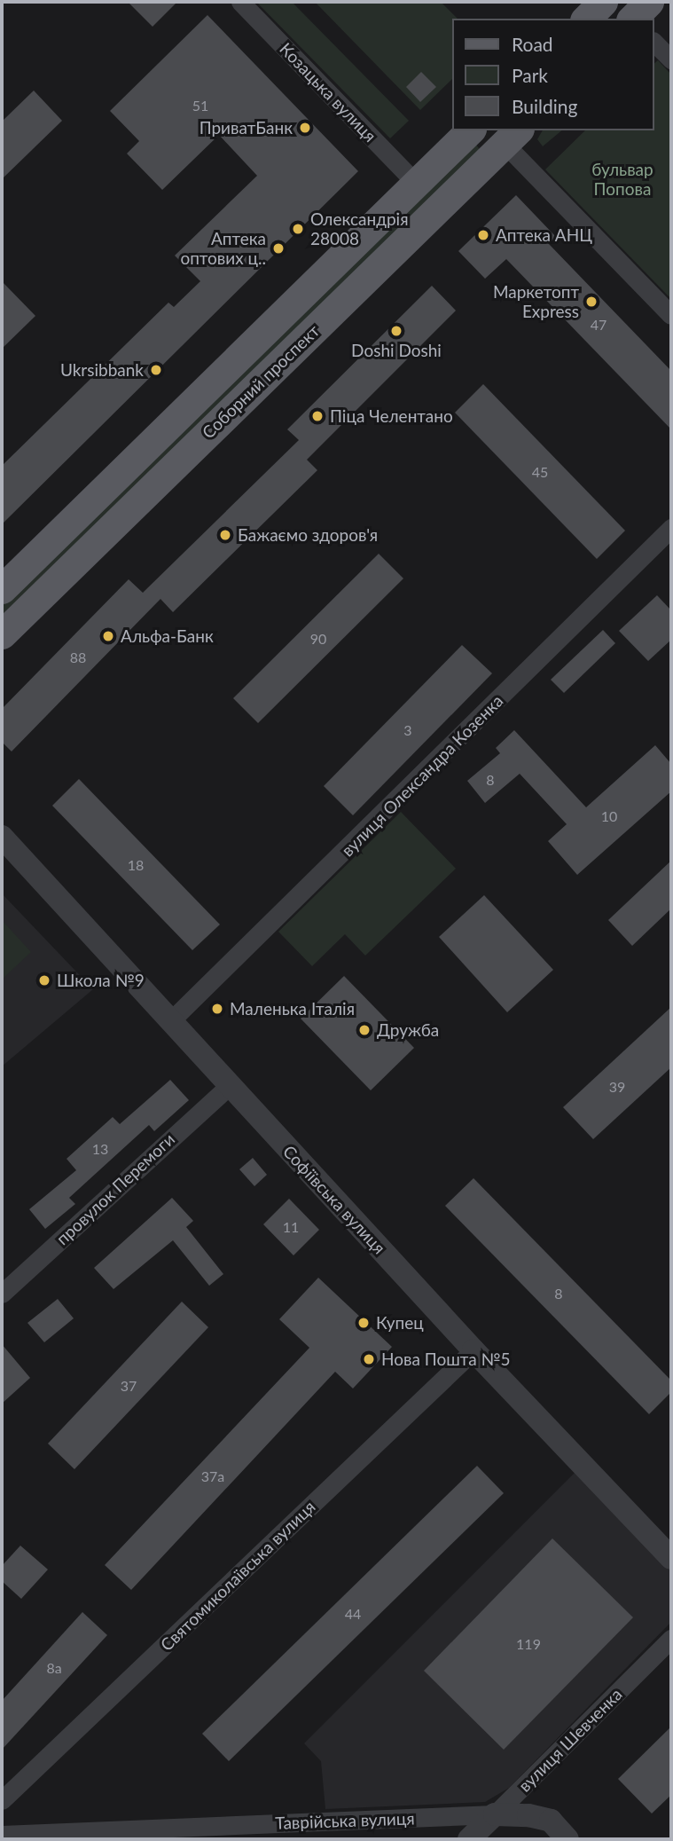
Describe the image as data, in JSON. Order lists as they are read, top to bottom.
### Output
{
  "streets": {
    "main road": ["Соборний проспект"],
    "street": [
      "Козацька вулиця",
      "вулиця Олександра Козенка",
      "провулок Перемоги",
      "Софіївська вулиця",
      "Святомиколаївська вулиця",
      "вулиця Шевченка",
      "Таврійська вулиця"
    ]
  },
  "crossings": [
    ["Козацька вулиця", "Соборний проспект"],
    ["вулиця Олександра Козенка", "Софіївська вулиця"],
    ["провулок Перемоги", "Софіївська вулиця"],
    ["Софіївська вулиця", "Святомиколаївська вулиця"],
    ["вулиця Шевченка", "Таврійська вулиця"]
  ],
  "parks": ["бульвар Попова"],
  "places": [
    "ПриватБанк",
    "Олександрія 28008",
    "Аптека АНЦ",
    "Аптека оптових ц..",
    "Маркетопт Express",
    "Doshi Doshi",
    "Ukrsibbank",
    "Піца Челентано",
    "Бажаємо здоров'я",
    "Альфа-Банк",
    "Школа №9",
    "Маленька Італія",
    "Дружба",
    "Купец",
    "Нова Пошта №5"
  ],
  "house_numbers": [
    "51",
    "47",
    "45",
    "90",
    "88",
    "3",
    "8",
    "10",
    "18",
    "39",
    "13",
    "11",
    "8",
    "37",
    "37а",
    "44",
    "119",
    "8а"
  ],
  "legend": ["Road", "Park", "Building"]
}
